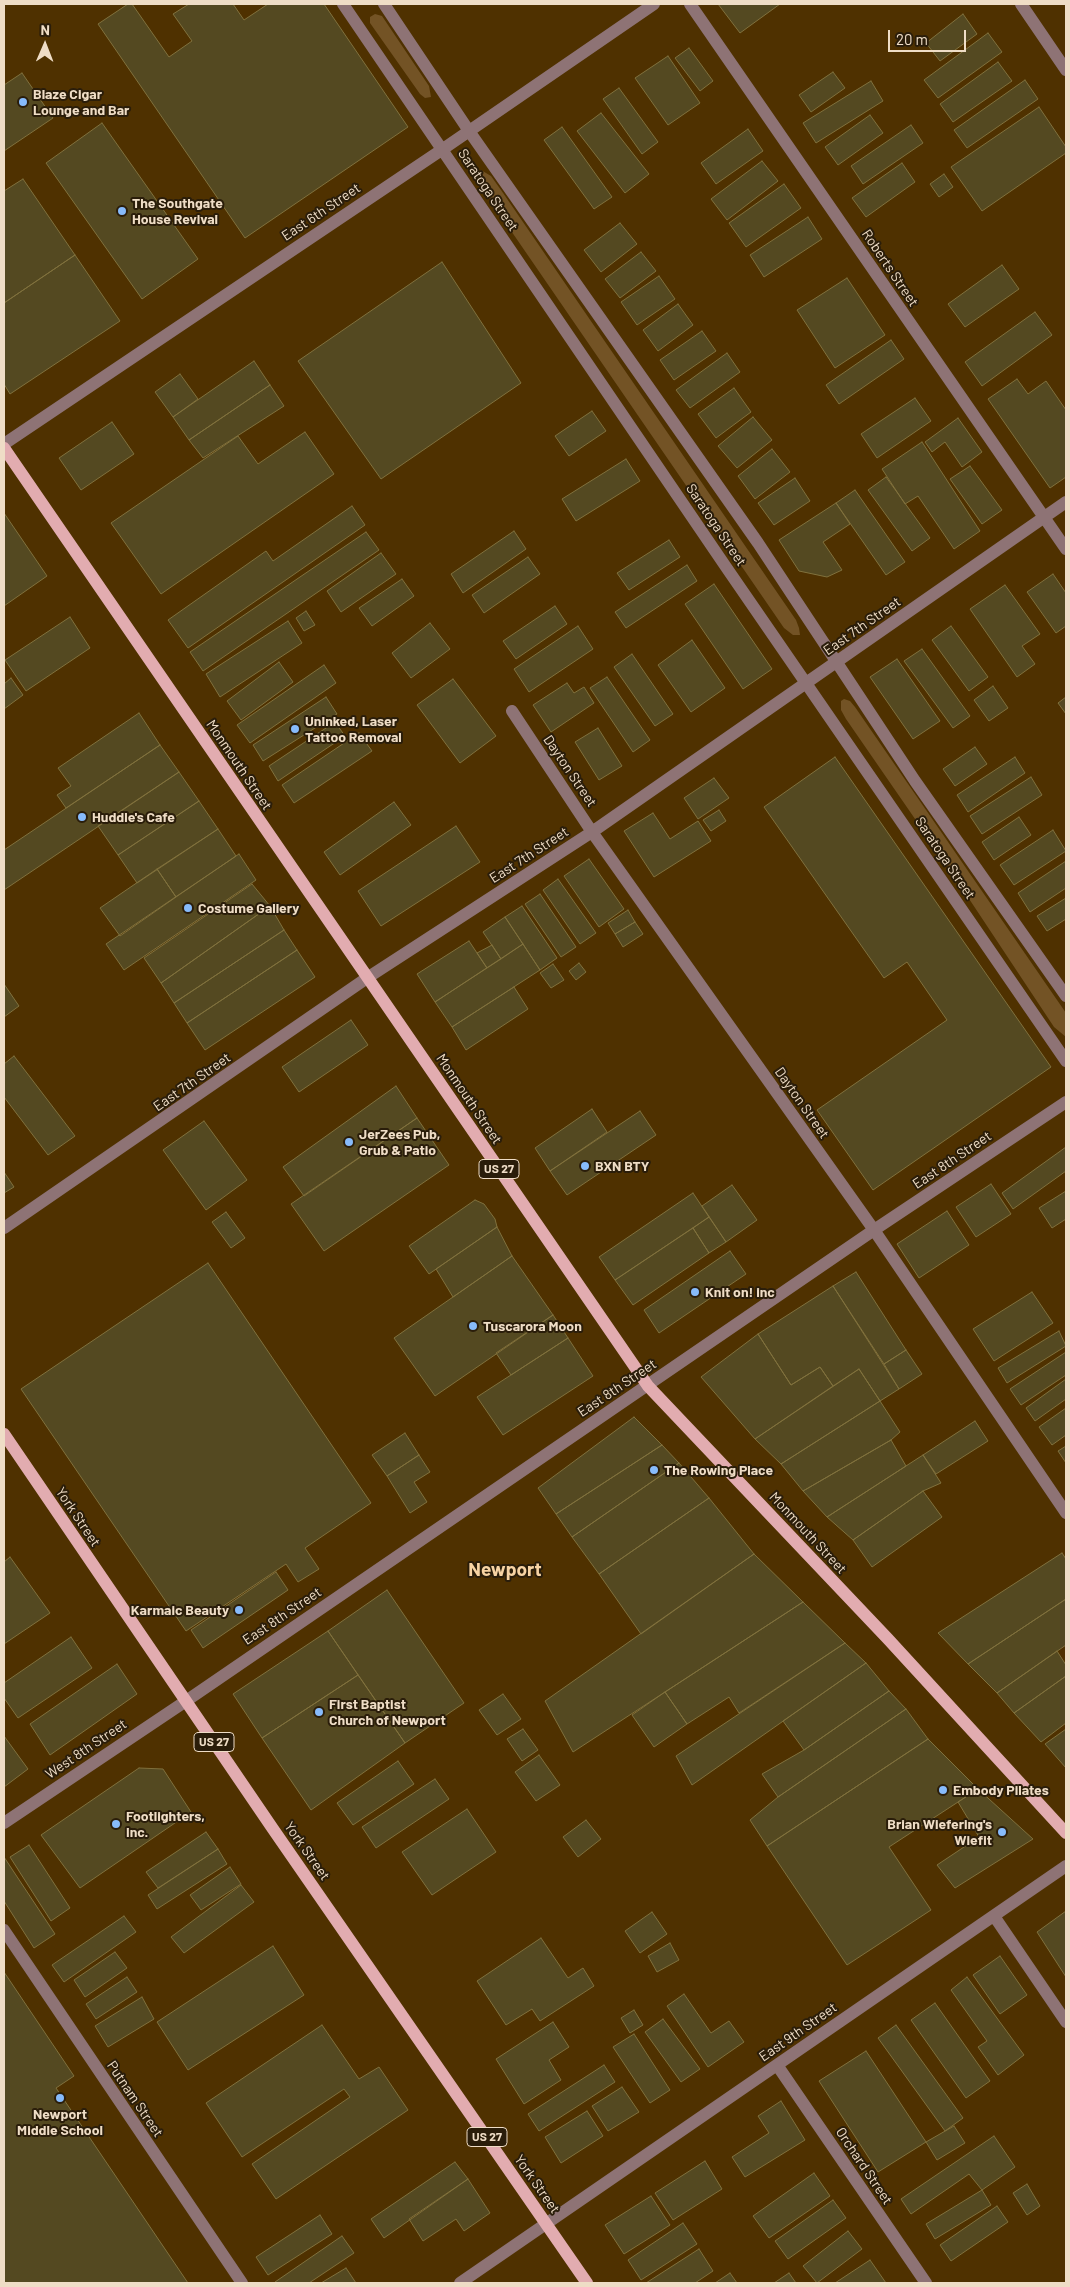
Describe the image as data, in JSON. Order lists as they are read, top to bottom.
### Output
{
  "streets": {
    "main road": ["Monmouth Street", "US 27", "York Street"],
    "street": [
      "Saratoga Street",
      "East 6th Street",
      "Roberts Street",
      "East 7th Street",
      "Dayton Street",
      "East 8th Street",
      "West 8th Street",
      "East 9th Street",
      "Putnam Street",
      "Orchard Street"
    ]
  },
  "crossings": [
    ["Saratoga Street", "East 6th Street"],
    ["Saratoga Street", "East 7th Street"],
    ["Roberts Street", "East 7th Street"],
    ["East 7th Street", "Monmouth Street"],
    ["East 7th Street", "Dayton Street"],
    ["Monmouth Street", "East 8th Street"],
    ["Dayton Street", "East 8th Street"],
    ["East 8th Street", "York Street"],
    ["East 8th Street", "West 8th Street"],
    ["York Street", "West 8th Street"],
    ["York Street", "East 9th Street"],
    ["East 9th Street", "Orchard Street"]
  ],
  "districts": ["Newport"],
  "places": [
    "Blaze Cigar Lounge and Bar",
    "The Southgate House Revival",
    "UnInked, Laser Tattoo Removal",
    "Huddle's Cafe",
    "Costume Gallery",
    "JerZees Pub, Grub & Patio",
    "BXN BTY",
    "Knit on! inc",
    "Tuscarora Moon",
    "The Rowing Place",
    "Karmaic Beauty",
    "First Baptist Church of Newport",
    "Embody Pilates",
    "Footlighters, Inc.",
    "Brian Wiefering's Wiefit",
    "Newport Middle School"
  ],
  "scale_bar": "20 m",
  "north": "top"
}
